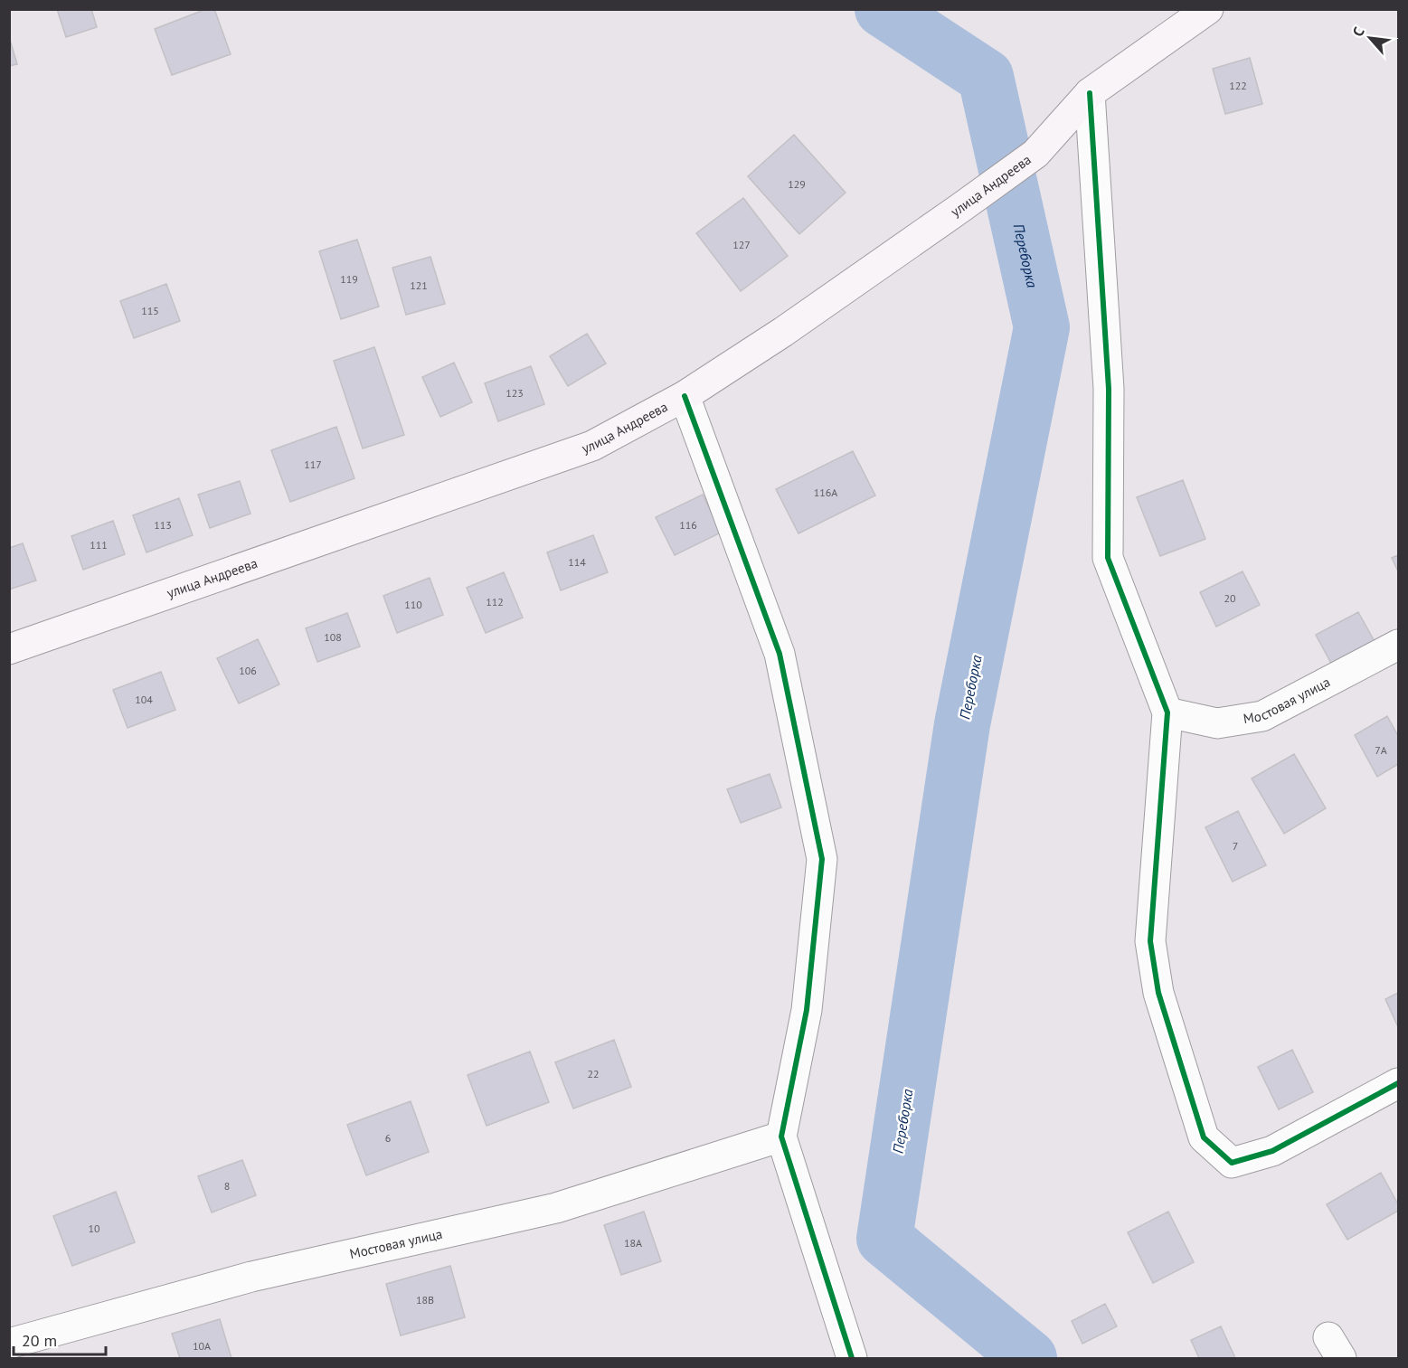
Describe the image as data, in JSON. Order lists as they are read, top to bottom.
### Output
{
  "streets": {
    "main road": ["улица Андреева"],
    "street": ["Мостовая улица"]
  },
  "water": ["Переборка"],
  "house_numbers": [
    "122",
    "129",
    "127",
    "119",
    "121",
    "115",
    "123",
    "117",
    "116А",
    "113",
    "116",
    "111",
    "114",
    "20",
    "112",
    "110",
    "108",
    "106",
    "104",
    "7А",
    "7",
    "22",
    "6",
    "8",
    "10",
    "18А",
    "18В",
    "10А"
  ],
  "scale_bar": "20 m",
  "north": "top left"
}
